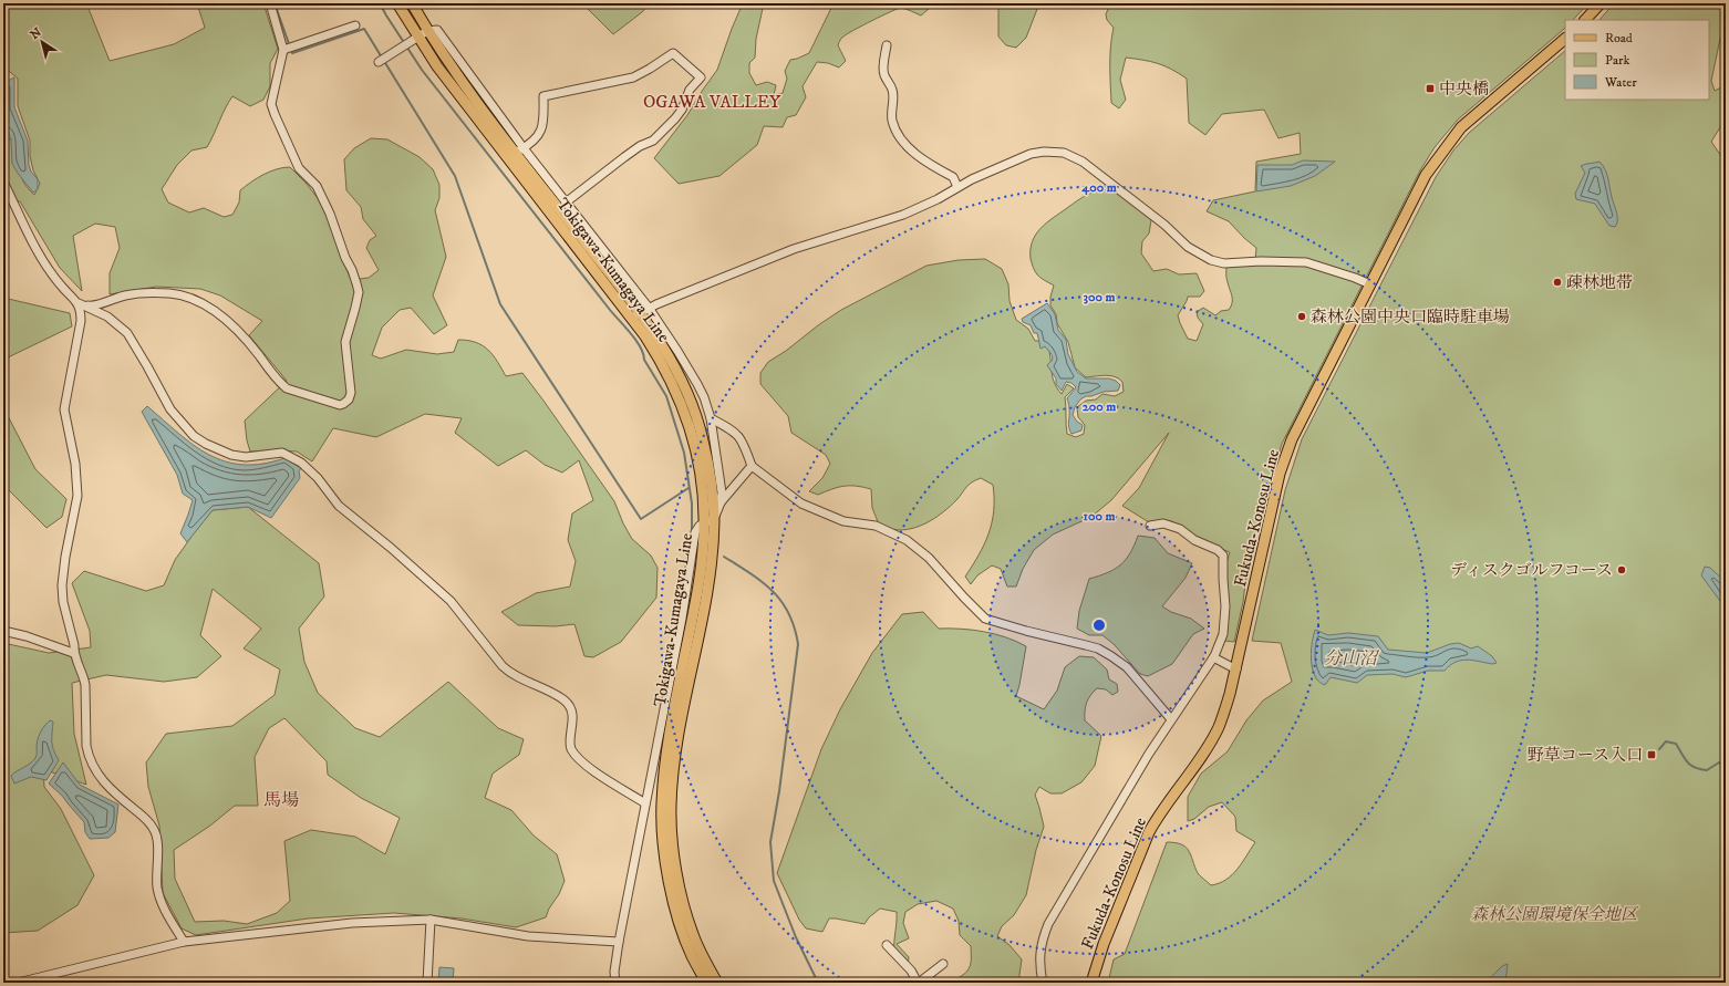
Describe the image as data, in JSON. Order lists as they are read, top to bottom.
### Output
{
  "streets": {
    "main road": ["Tokigawa-Kumagaya Line", "Fukuda-Konosu Line"]
  },
  "districts": ["OGAWA VALLEY", "馬場"],
  "water": ["分山沼"],
  "parks": ["森林公園環境保全地区"],
  "places": {
    "transit": ["中央橋", "野草コース入口"],
    "other": ["疎林地帯", "森林公園中央口臨時駐車場", "ディスクゴルフコース"]
  },
  "legend": ["Road", "Park", "Water"],
  "north": "top left",
  "rings": [
    "400 m",
    "300 m",
    "200 m",
    "100 m"
  ]
}
